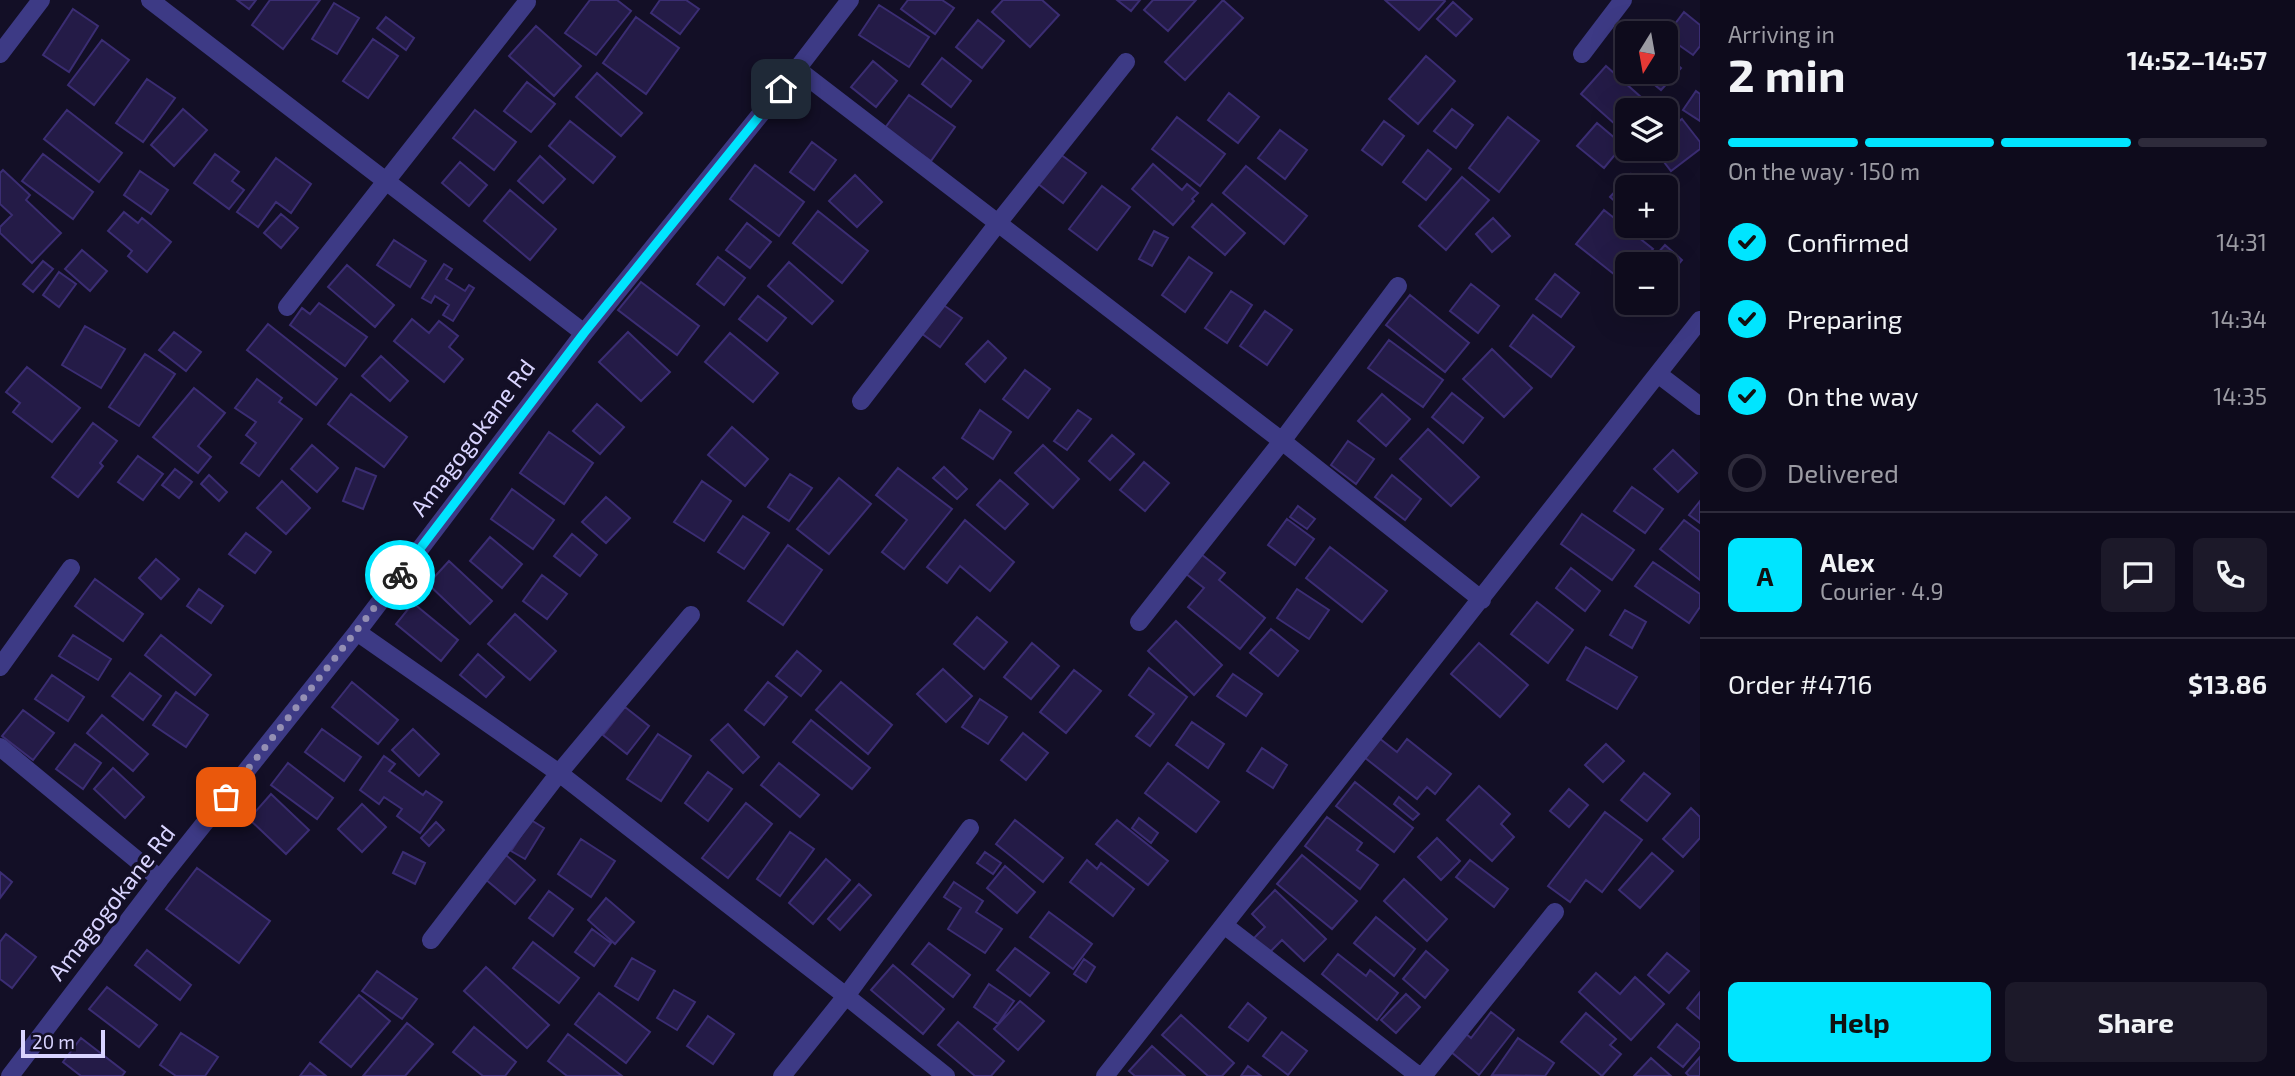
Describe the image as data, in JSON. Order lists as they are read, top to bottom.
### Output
{
  "streets": {
    "street": ["Amagogokane Rd"]
  },
  "scale_bar": "20 m",
  "north": "bottom",
  "page": {
    "heading": ["2 min", "Arriving in", "14:52–14:57"],
    "panel": [
      "Alex",
      "Courier · 4.9",
      "Order #4716",
      "$13.86"
    ],
    "map_buttons": ["+", "−"],
    "bar": "On the way · 150 m",
    "list": [
      ["Confirmed", "14:31"],
      ["Preparing", "14:34"],
      ["On the way", "14:35"],
      "Delivered"
    ],
    "round": "A",
    "buttons": ["Help", "Share"],
    "scale": "20 m"
  }
}
